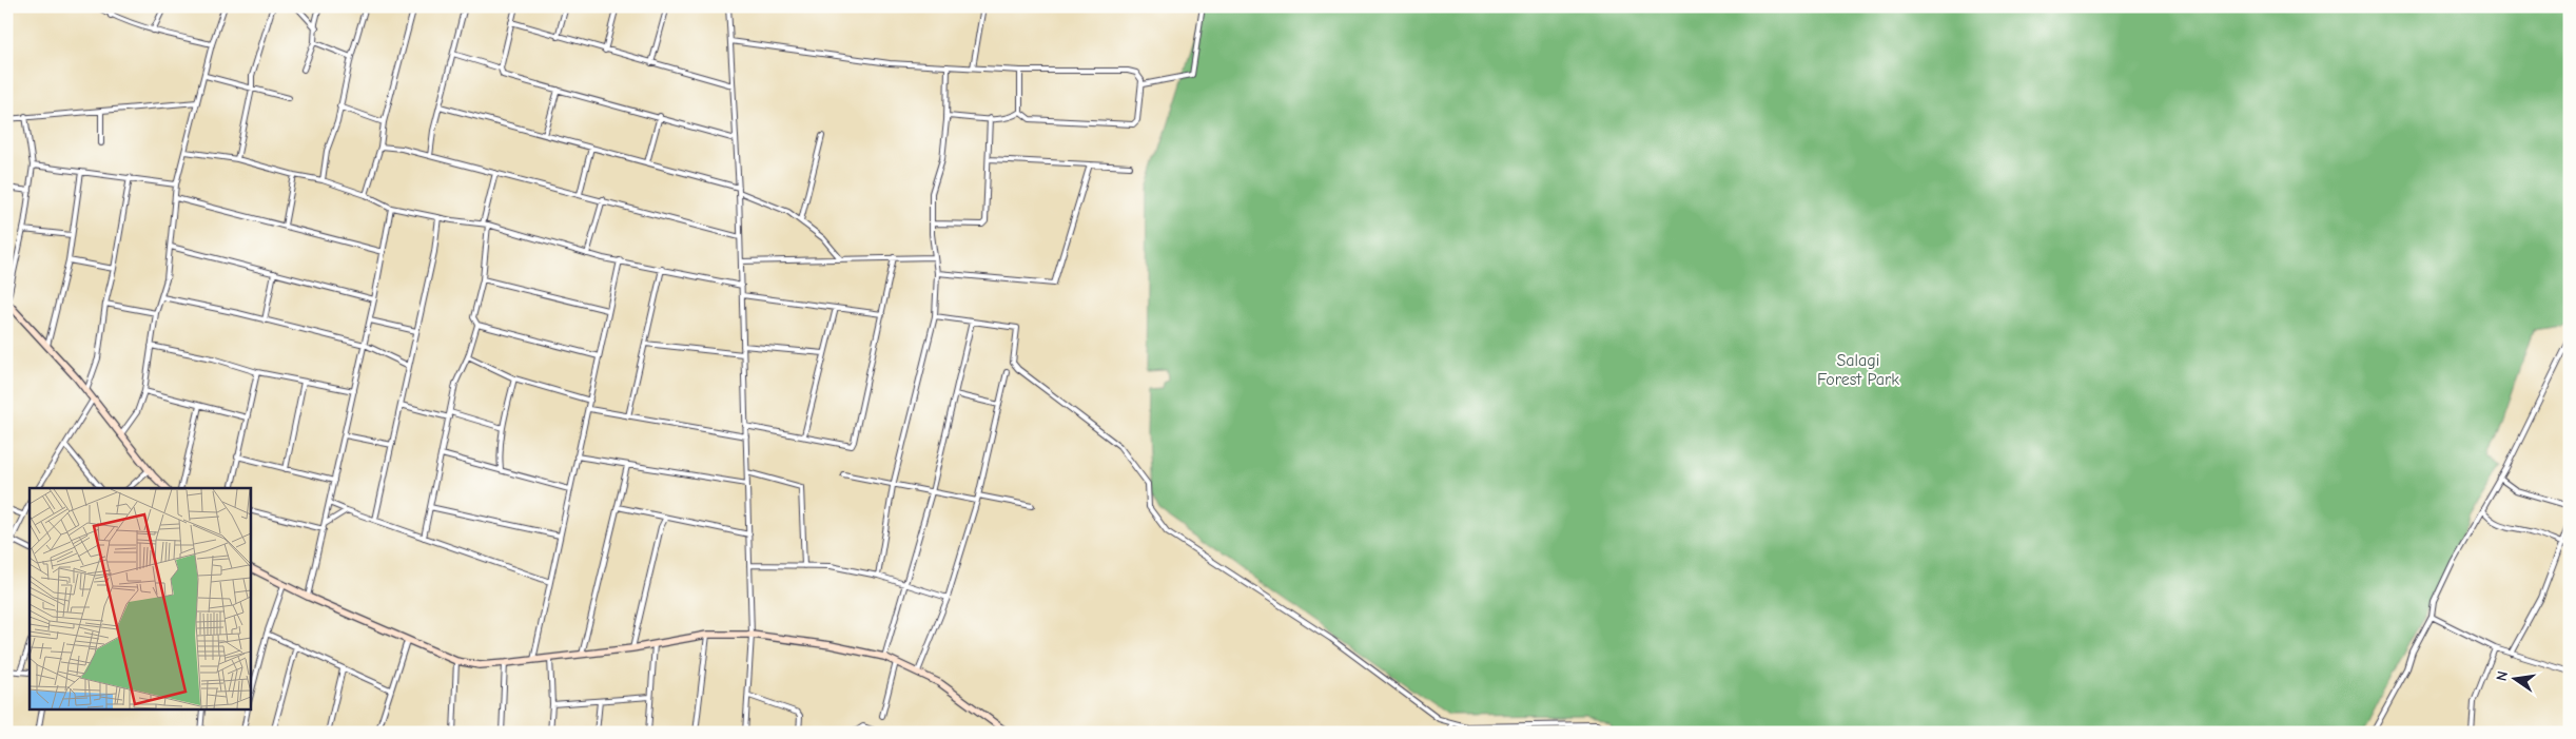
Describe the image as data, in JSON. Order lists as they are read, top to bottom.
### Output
{
  "parks": ["Salagi Forest Park"],
  "north": "left"
}
